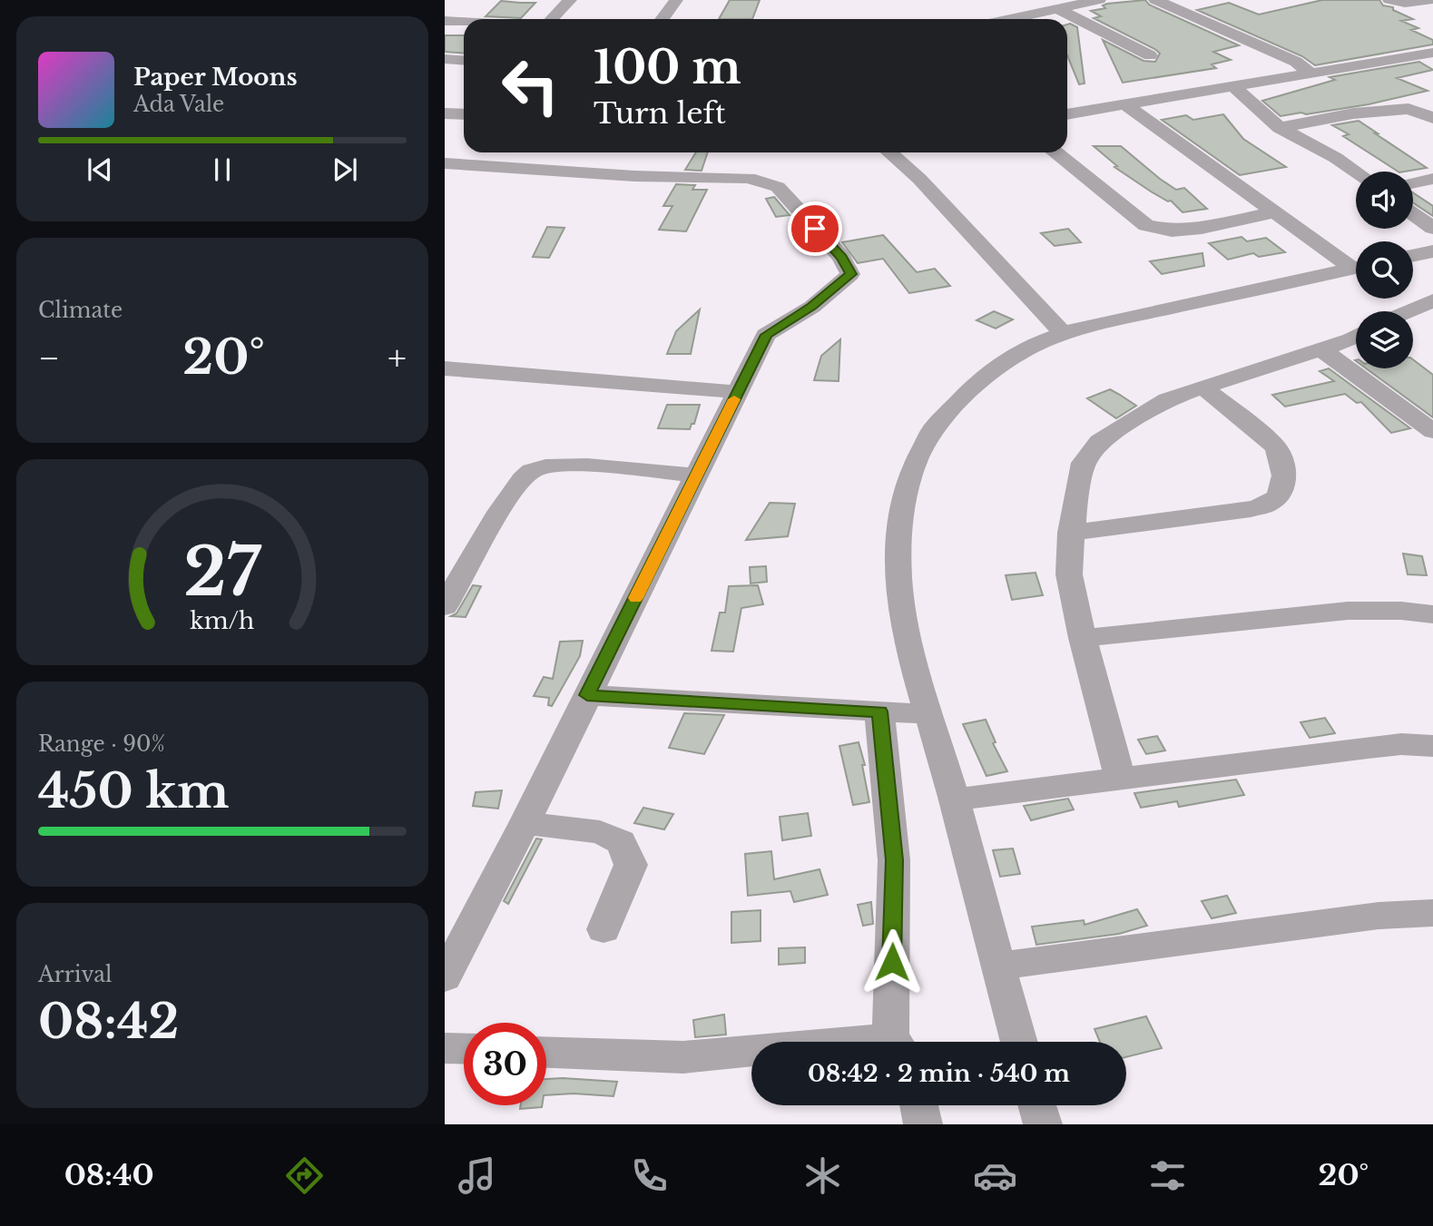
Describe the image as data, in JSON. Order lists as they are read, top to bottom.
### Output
{
  "page": {
    "turn": ["100 m", "Turn left"],
    "song": ["Paper Moons", "Ada Vale"],
    "tile": [
      "Climate",
      ["Range · 90%", "450 km"],
      ["Arrival", "08:42"]
    ],
    "heat": ["−", "20°", "+"],
    "limit": "30",
    "trip": "08:42 · 2 min · 540 m",
    "tabs": ["08:40", "20°"],
    "gauge": ["27", "km/h"]
  }
}
